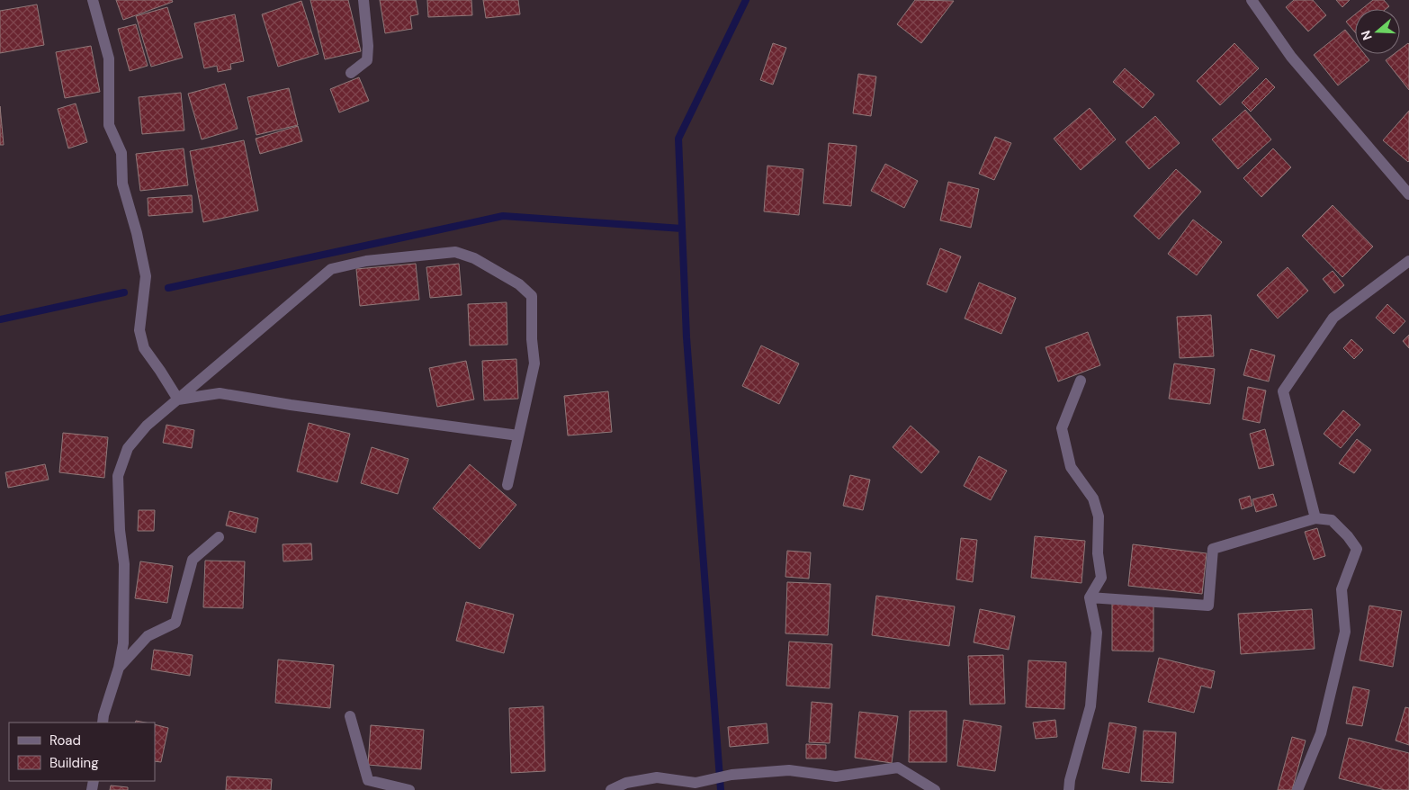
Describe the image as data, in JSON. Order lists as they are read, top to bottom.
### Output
{
  "legend": ["Road", "Building"],
  "north": "left"
}
